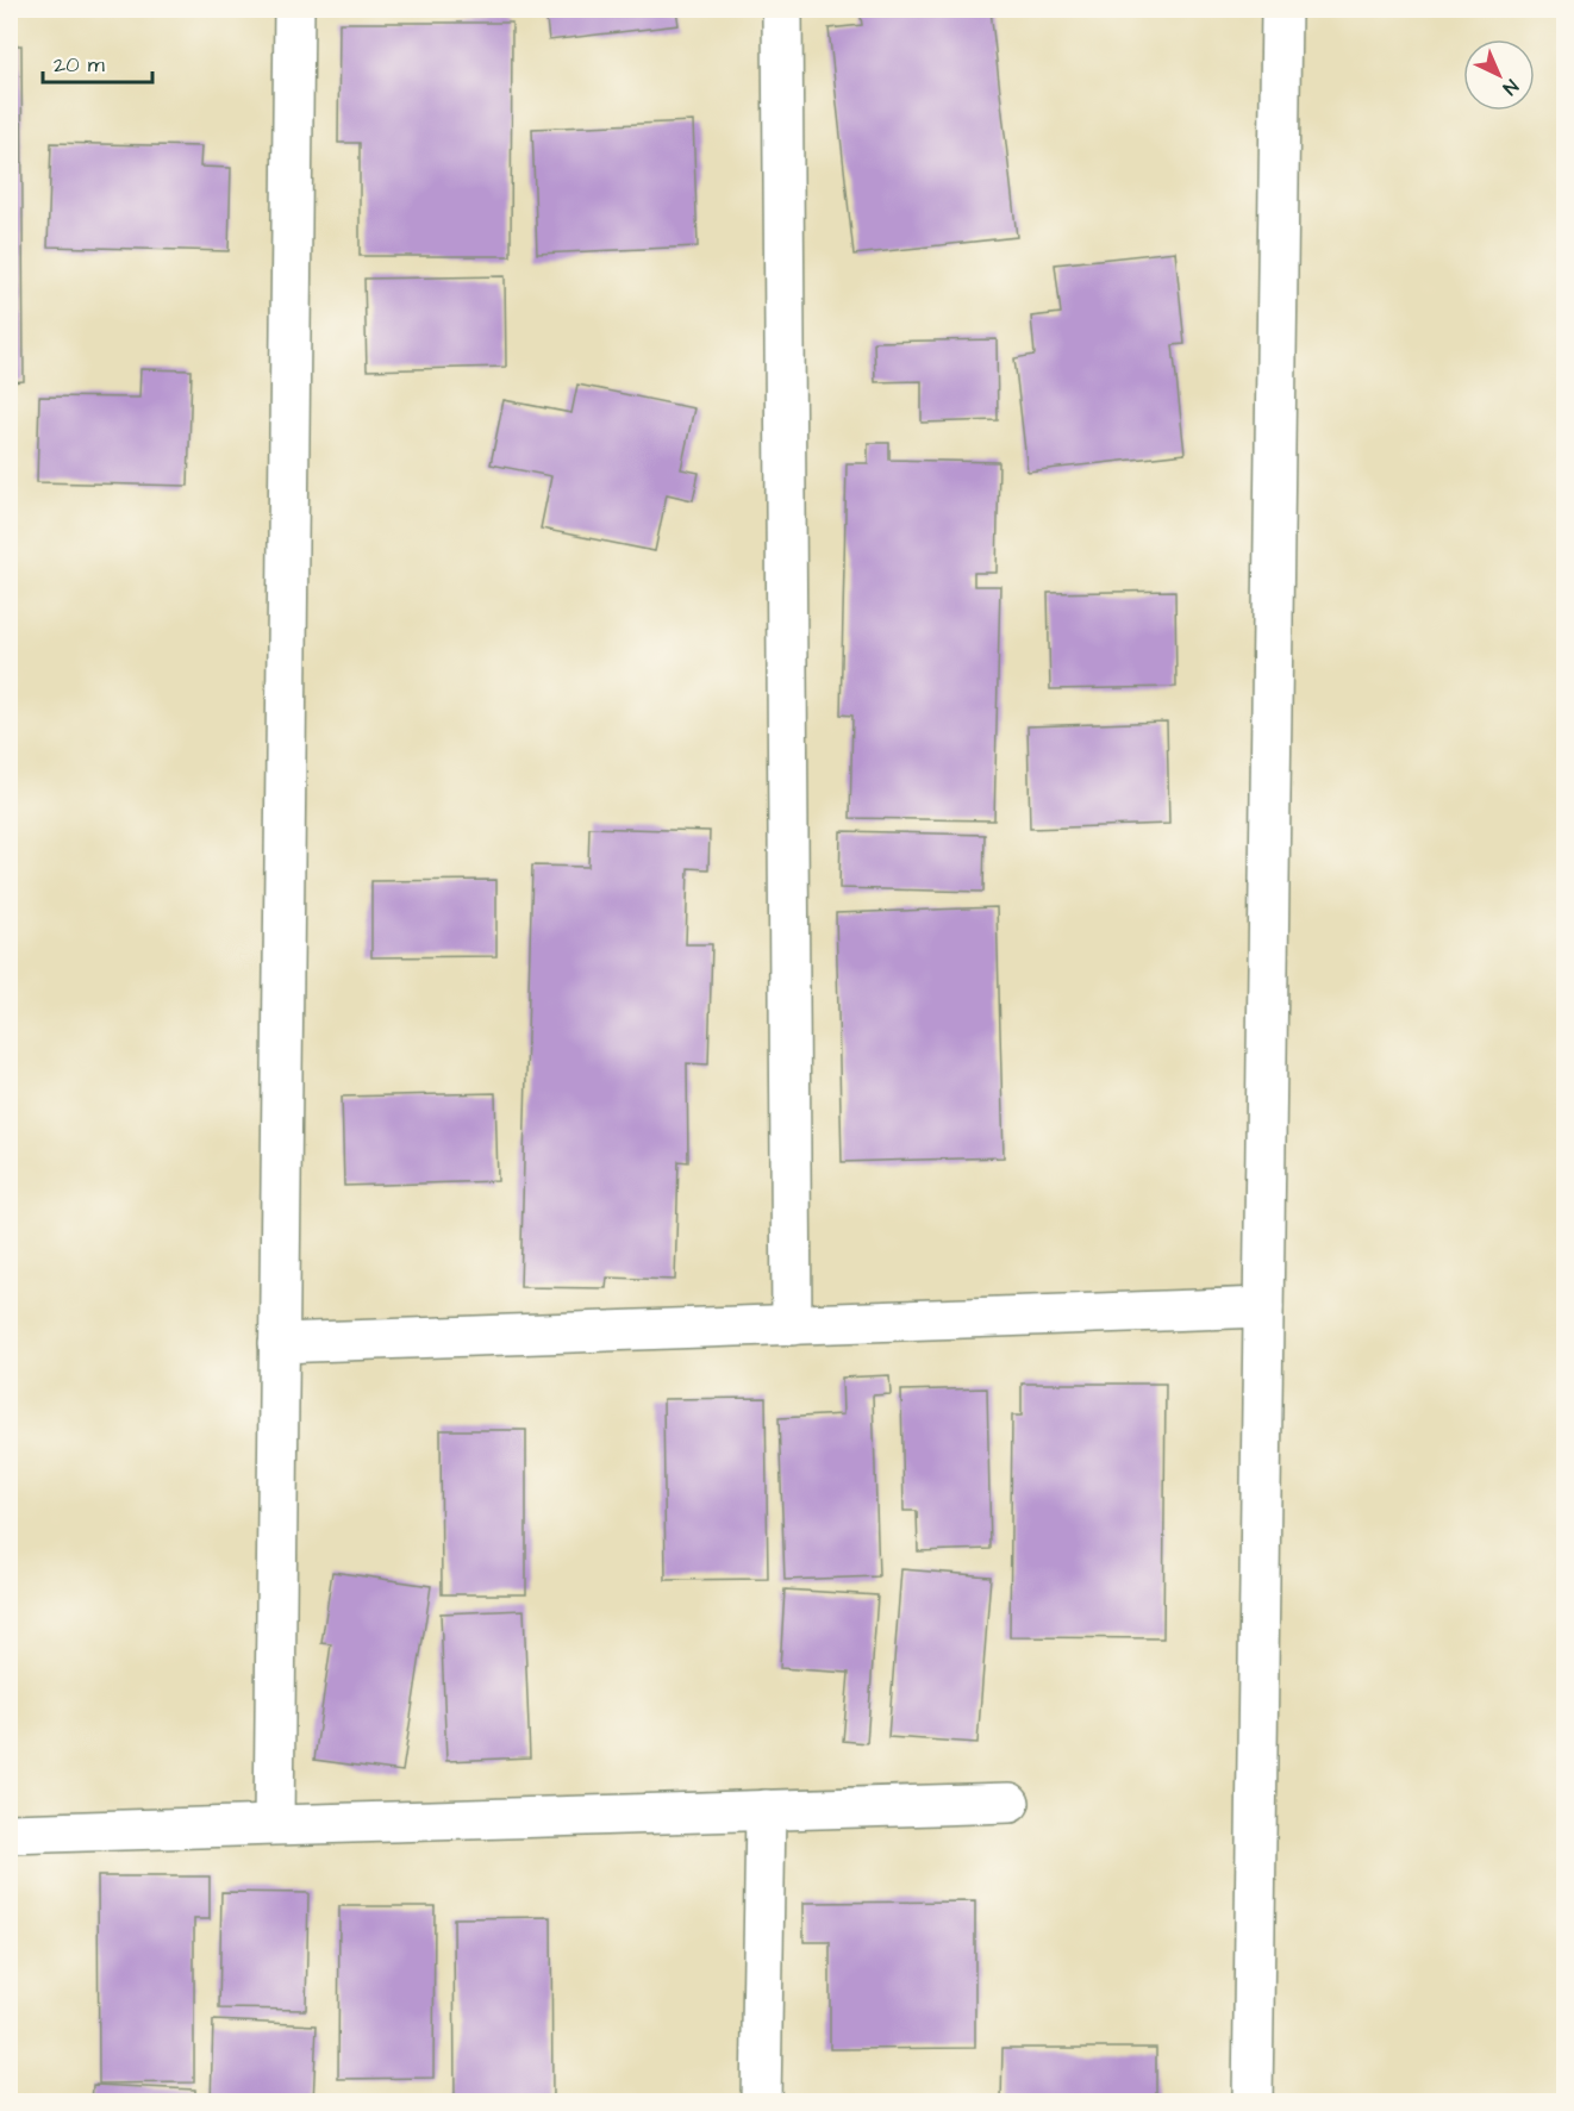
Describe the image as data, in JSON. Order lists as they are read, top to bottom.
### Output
{
  "scale_bar": "20 m",
  "north": "bottom right"
}
